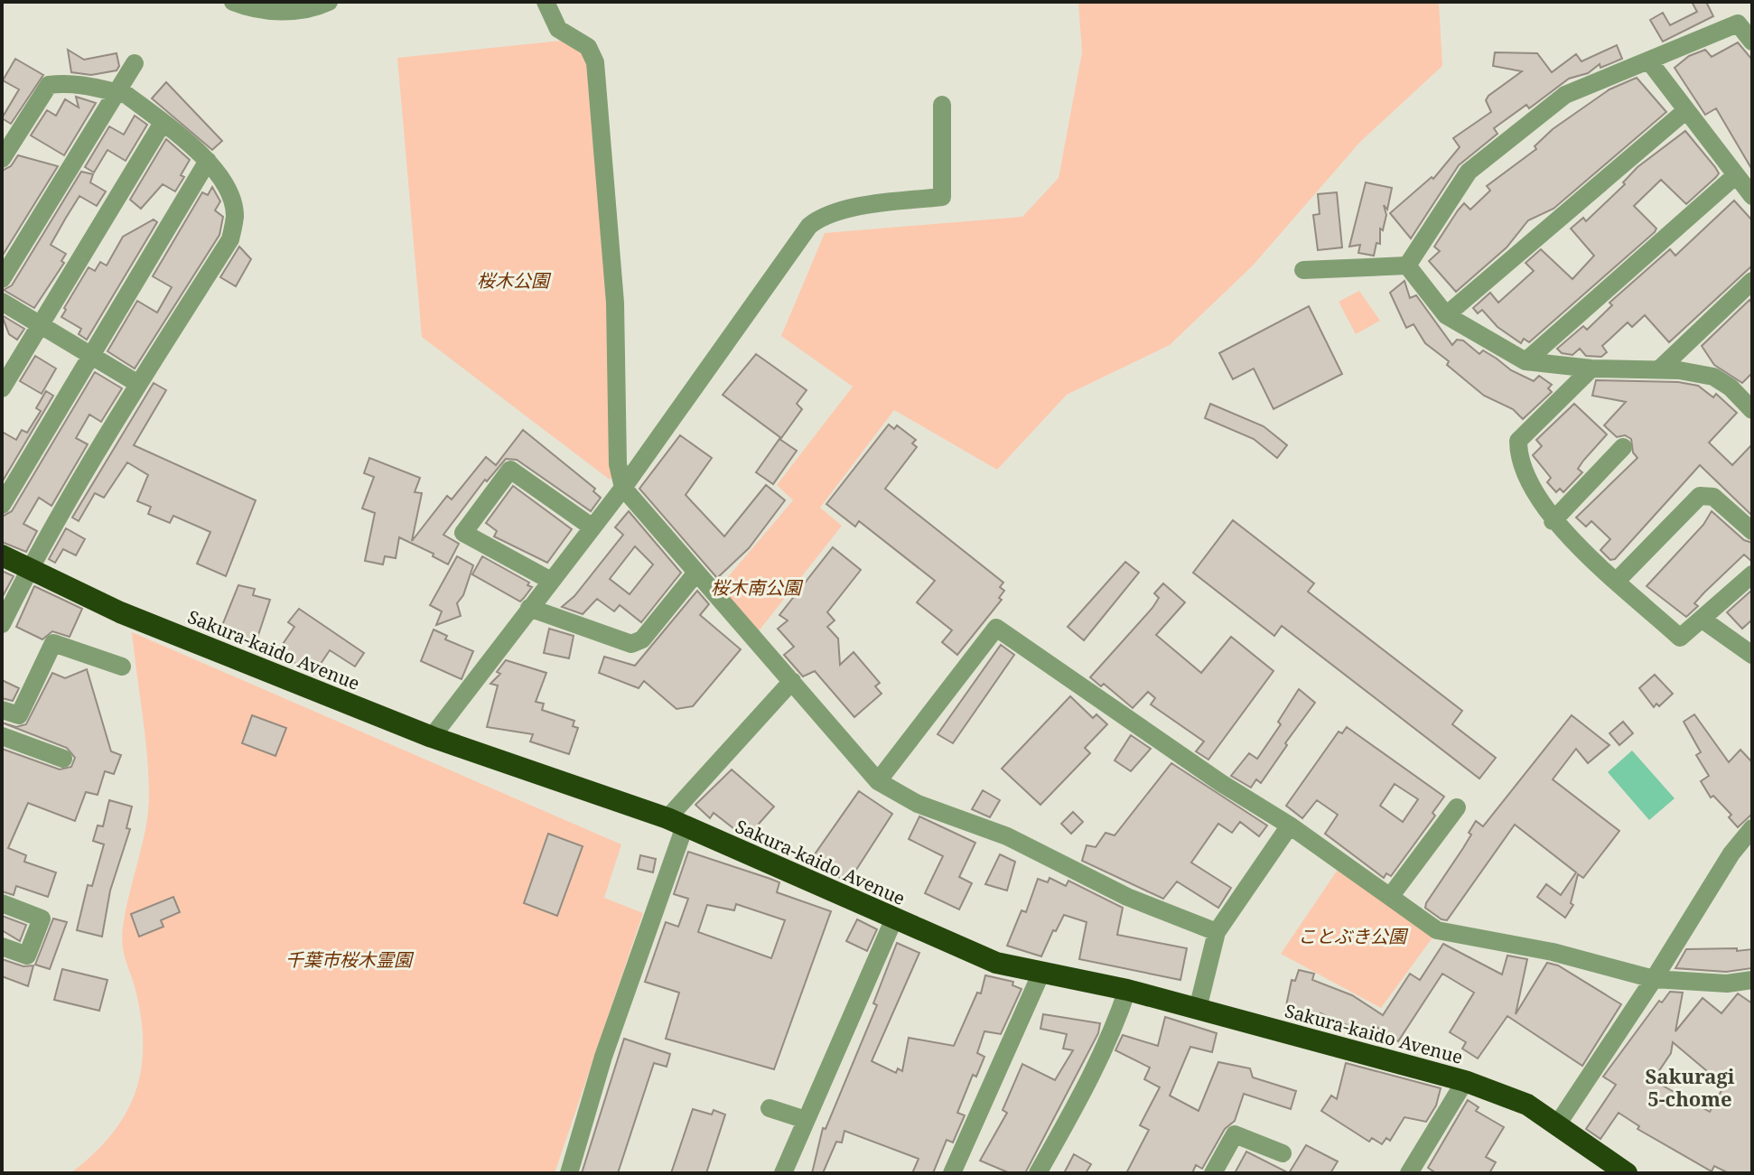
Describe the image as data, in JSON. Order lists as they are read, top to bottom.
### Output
{
  "streets": {
    "highway": ["Sakura-kaido Avenue"]
  },
  "districts": ["Sakuragi 5-chome"],
  "parks": [
    "桜木公園",
    "桜木南公園",
    "ことぶき公園",
    "千葉市桜木霊園"
  ]
}
